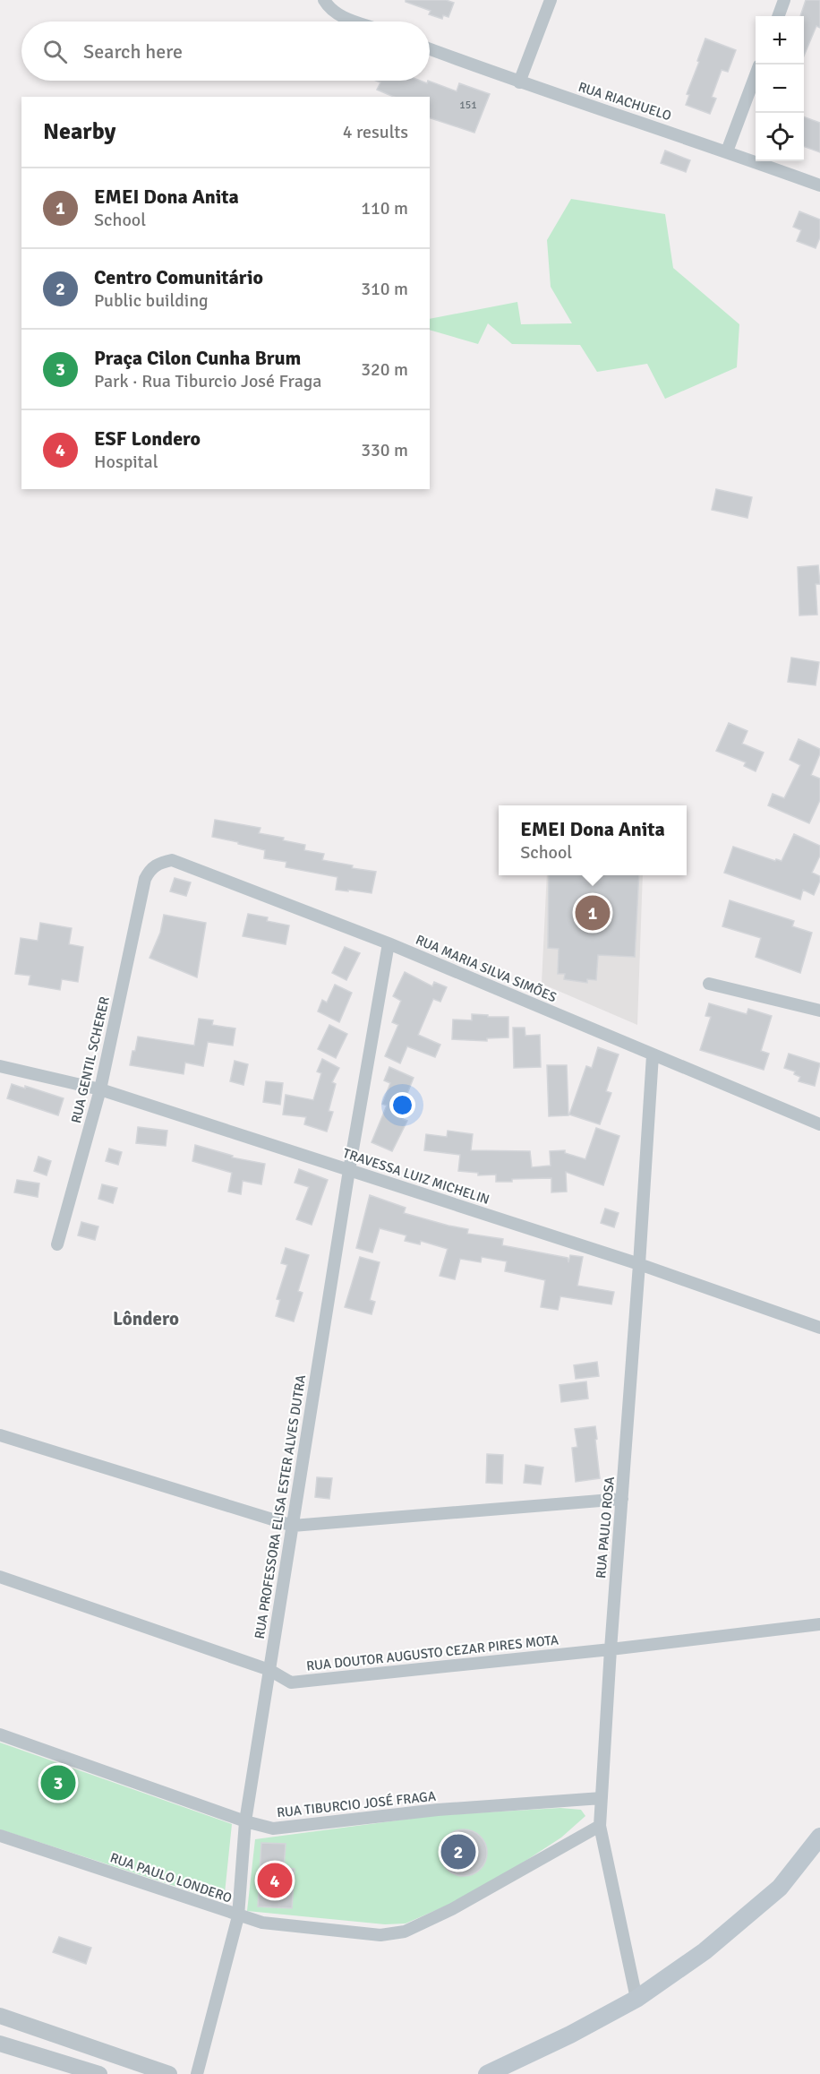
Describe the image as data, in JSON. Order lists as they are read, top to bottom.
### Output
{
  "streets": {
    "street": [
      "RUA RIACHUELO",
      "RUA MARIA SILVA SIMÕES",
      "RUA GENTIL SCHERER",
      "TRAVESSA LUIZ MICHELIN",
      "RUA PROFESSORA ELISA ESTER ALVES DUTRA",
      "RUA PAULO ROSA",
      "RUA DOUTOR AUGUSTO CEZAR PIRES MOTA",
      "RUA TIBURCIO JOSÉ FRAGA",
      "RUA PAULO LONDERO"
    ]
  },
  "crossings": [
    ["RUA MARIA SILVA SIMÕES", "RUA GENTIL SCHERER"],
    ["RUA MARIA SILVA SIMÕES", "RUA PROFESSORA ELISA ESTER ALVES DUTRA"],
    ["RUA MARIA SILVA SIMÕES", "RUA PAULO ROSA"],
    ["RUA GENTIL SCHERER", "TRAVESSA LUIZ MICHELIN"],
    ["TRAVESSA LUIZ MICHELIN", "RUA PROFESSORA ELISA ESTER ALVES DUTRA"],
    ["TRAVESSA LUIZ MICHELIN", "RUA PAULO ROSA"],
    ["RUA PROFESSORA ELISA ESTER ALVES DUTRA", "RUA DOUTOR AUGUSTO CEZAR PIRES MOTA"],
    ["RUA PROFESSORA ELISA ESTER ALVES DUTRA", "RUA TIBURCIO JOSÉ FRAGA"],
    ["RUA PROFESSORA ELISA ESTER ALVES DUTRA", "RUA PAULO LONDERO"],
    ["RUA PAULO ROSA", "RUA DOUTOR AUGUSTO CEZAR PIRES MOTA"],
    ["RUA PAULO ROSA", "RUA TIBURCIO JOSÉ FRAGA"],
    ["RUA PAULO ROSA", "RUA PAULO LONDERO"]
  ],
  "districts": ["Lôndero"],
  "house_numbers": ["151"],
  "page": {
    "map_buttons": ["+", "−"],
    "search": "Search here",
    "heading": ["Nearby", "4 results"],
    "list": [
      {
        "mark": "1",
        "name": "EMEI Dona Anita",
        "note": "School",
        "value": "110 m"
      },
      {
        "mark": "2",
        "name": "Centro Comunitário",
        "note": "Public building",
        "value": "310 m"
      },
      {
        "mark": "3",
        "name": "Praça Cilon Cunha Brum",
        "note": "Park · Rua Tiburcio José Fraga",
        "value": "320 m"
      },
      {
        "mark": "4",
        "name": "ESF Londero",
        "note": "Hospital",
        "value": "330 m"
      }
    ],
    "popup": ["EMEI Dona Anita", "School"],
    "pins": [
      "1",
      "3",
      "2",
      "4"
    ]
  }
}
